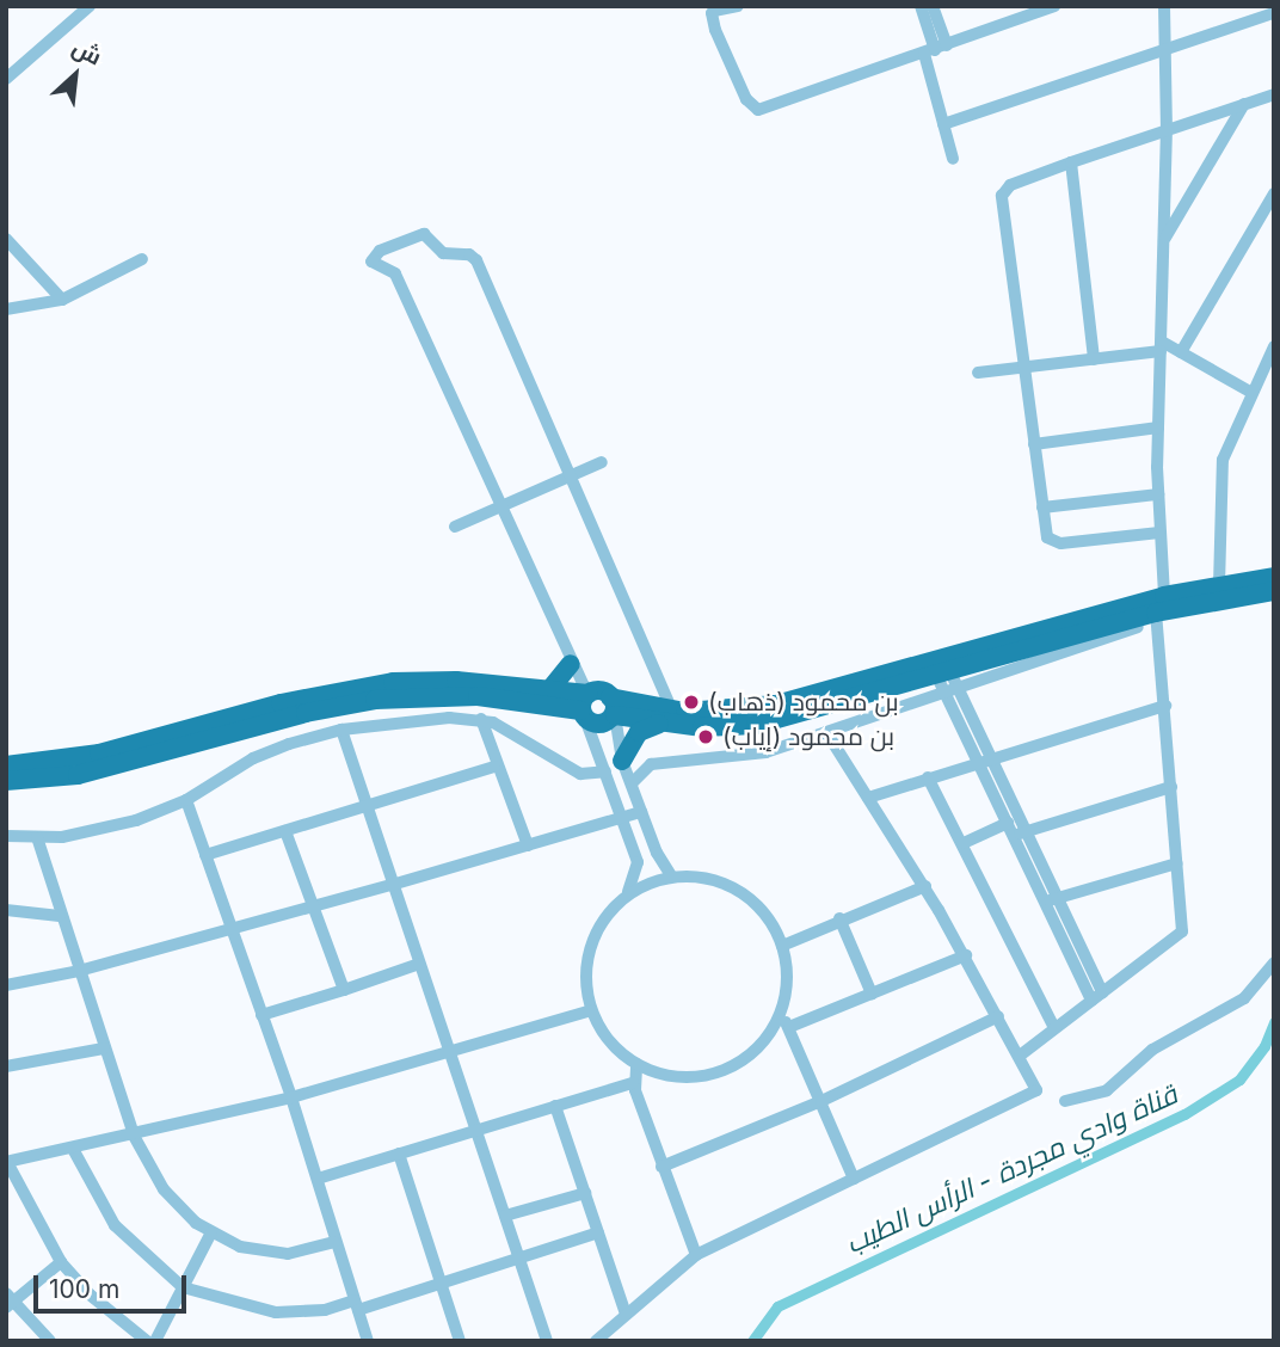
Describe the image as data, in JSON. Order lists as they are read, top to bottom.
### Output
{
  "water": ["قناة وادي مجردة - الرأس الطيب"],
  "places": ["بن محمود (ذهاب)", "بن محمود (إياب)"],
  "scale_bar": "100 m",
  "north": "top right"
}
